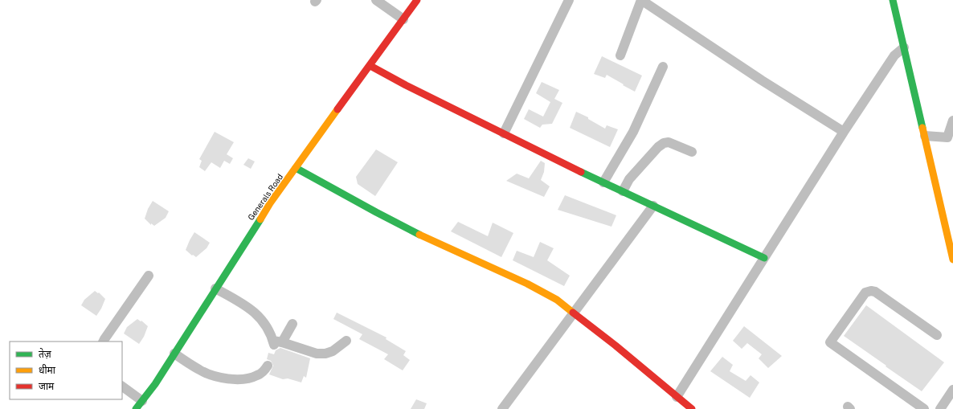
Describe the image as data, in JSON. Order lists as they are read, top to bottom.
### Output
{
  "streets": {
    "street": ["Generals Road"]
  },
  "legend": ["तेज़", "धीमा", "जाम"]
}
